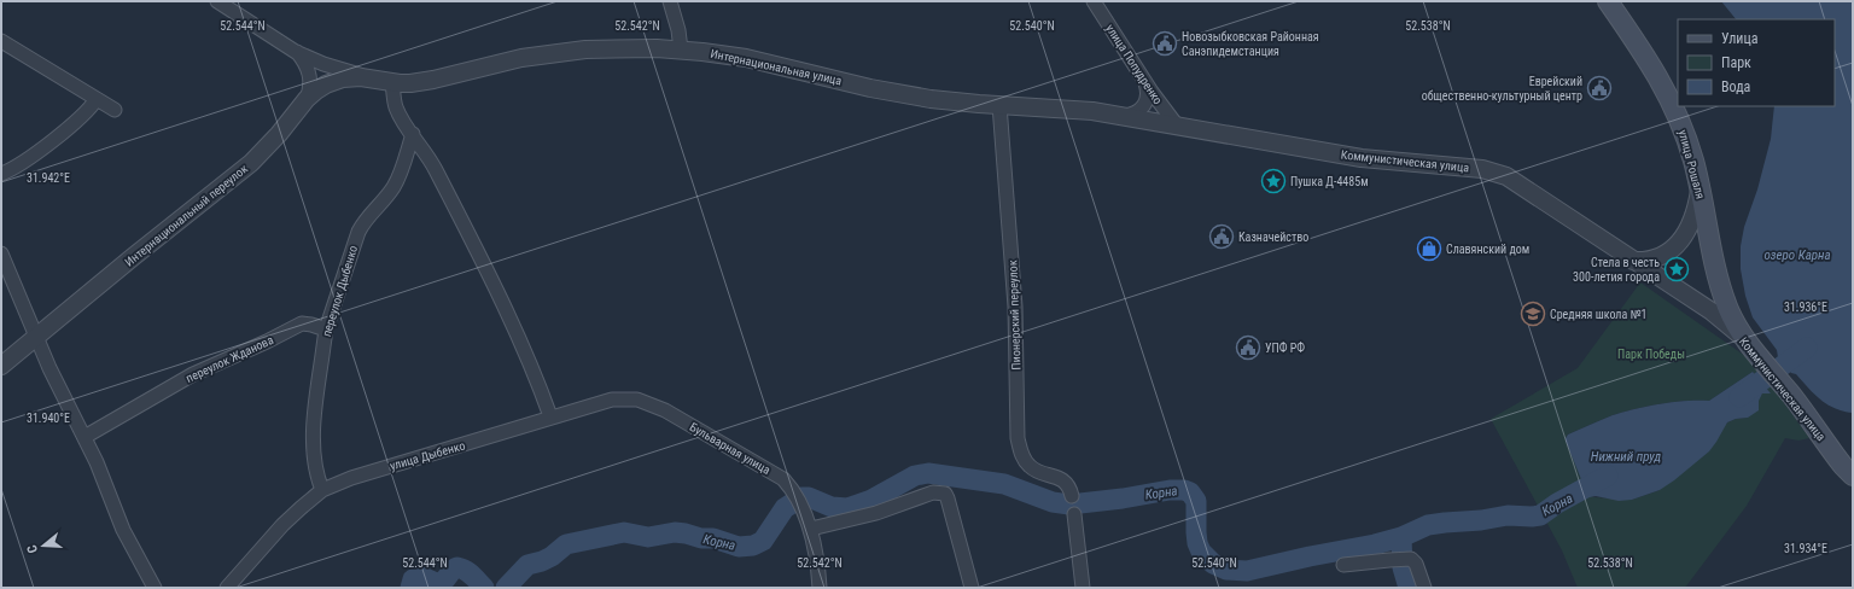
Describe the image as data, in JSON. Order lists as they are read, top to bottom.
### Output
{
  "streets": {
    "main road": ["Коммунистическая улица", "улица Рошаля"],
    "street": [
      "улица Попудренко",
      "Интернациональная улица",
      "Интернациональный переулок",
      "переулок Дыбенко",
      "Пионерский переулок",
      "переулок Жданова",
      "Бульварная улица",
      "улица Дыбенко"
    ]
  },
  "crossings": [
    ["улица Попудренко", "Интернациональная улица"],
    ["улица Попудренко", "Коммунистическая улица"],
    ["Интернациональная улица", "Коммунистическая улица"],
    ["Интернациональная улица", "Интернациональный переулок"],
    ["Интернациональная улица", "Пионерский переулок"],
    ["Коммунистическая улица", "улица Рошаля"],
    ["переулок Дыбенко", "переулок Жданова"],
    ["переулок Дыбенко", "улица Дыбенко"],
    ["Бульварная улица", "улица Дыбенко"]
  ],
  "water": ["озеро Карна", "Нижний пруд", "Корна"],
  "parks": ["Парк Победы"],
  "places": {
    "public building": [
      "Новозыбковская Районная Санэпидемстанция",
      "Еврейский общественно-культурный центр",
      "Казначейство",
      "УПФ РФ"
    ],
    "place": ["Пушка Д-4485м", "Стела в честь 300-летия города"],
    "shop": ["Славянский дом"],
    "school or university": ["Средняя школа №1"]
  },
  "legend": ["Улица", "Парк", "Вода"],
  "north": "left",
  "coordinates": [
    "52.544°N",
    "52.542°N",
    "52.540°N",
    "52.538°N",
    "31.942°E",
    "31.936°E",
    "31.940°E",
    "31.934°E"
  ]
}
